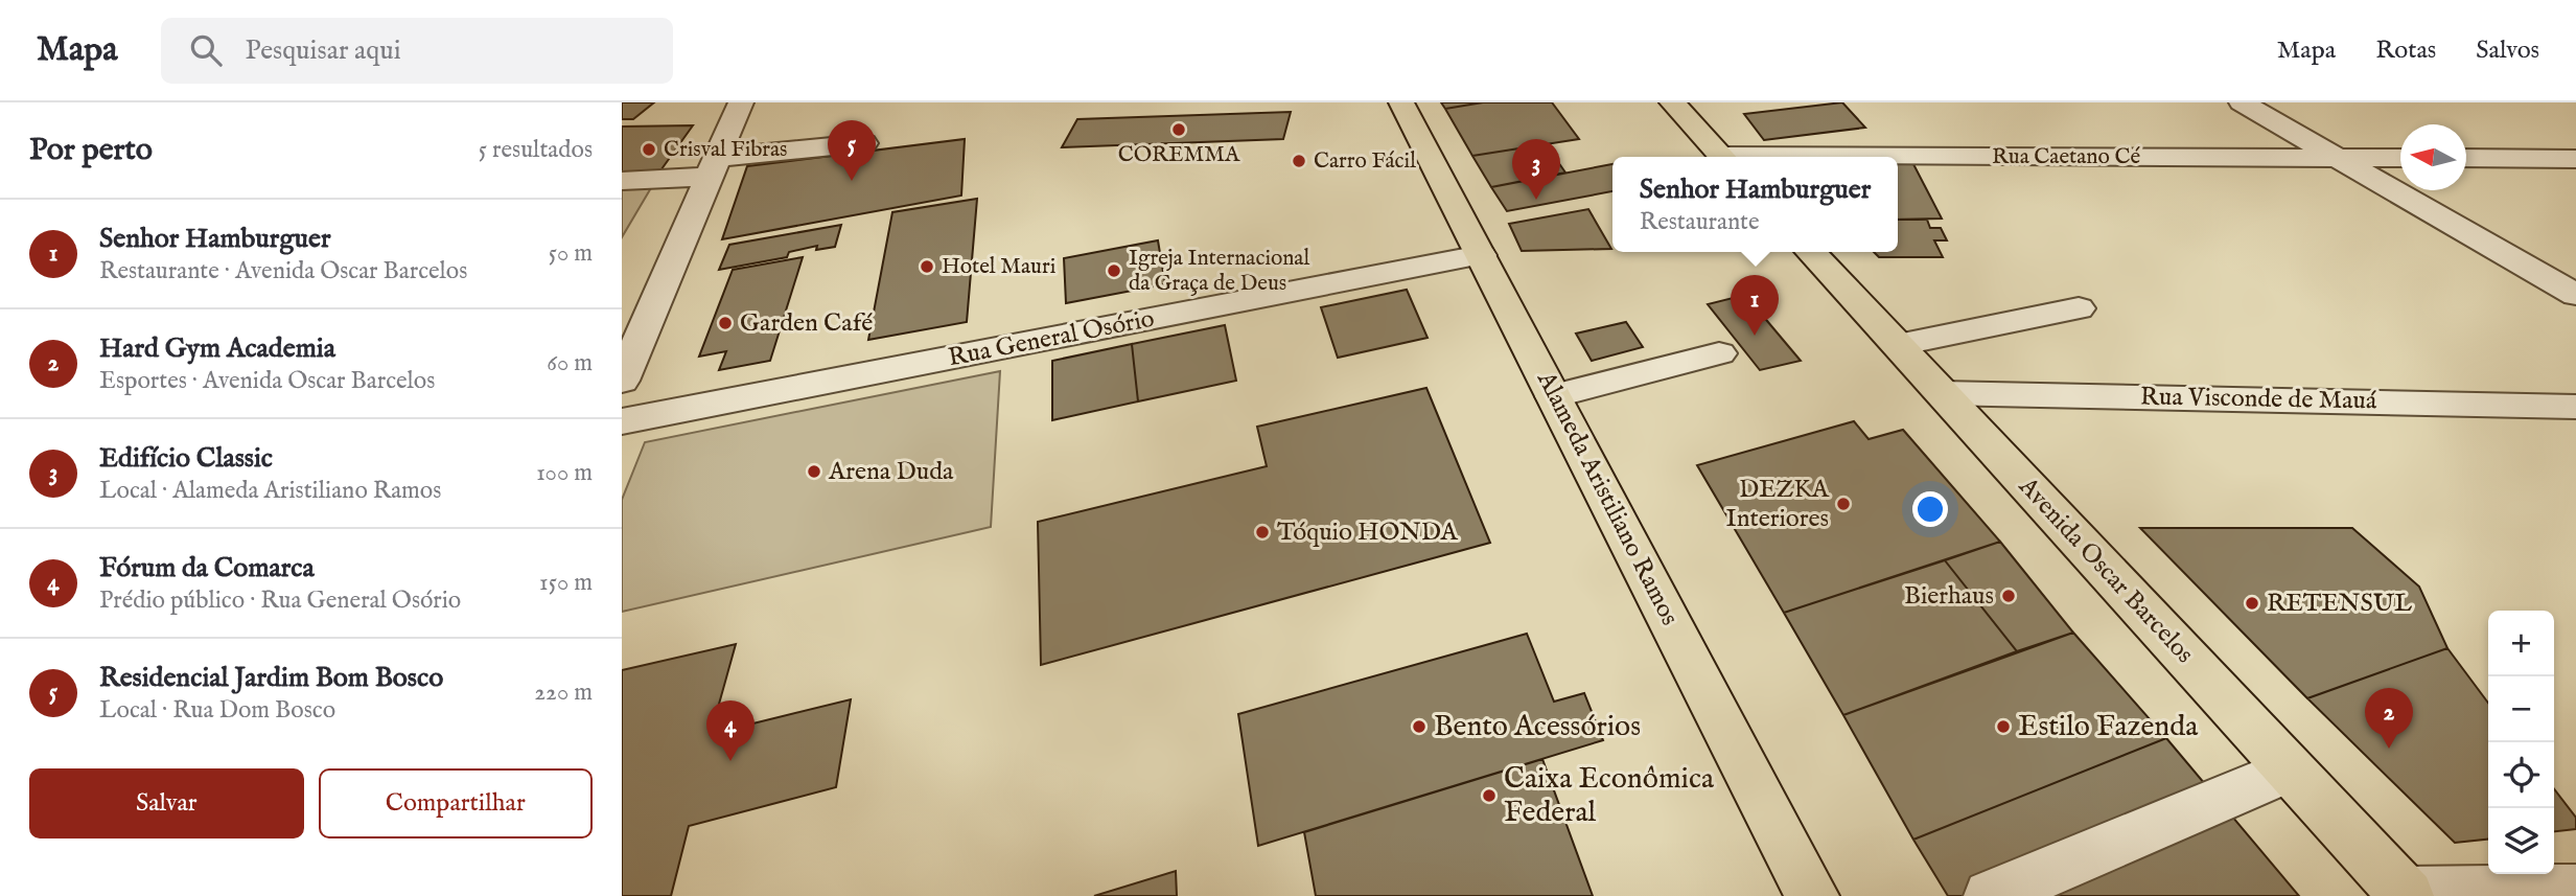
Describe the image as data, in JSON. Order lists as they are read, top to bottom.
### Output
{
  "streets": {
    "main road": ["Alameda Aristiliano Ramos", "Avenida Oscar Barcelos"],
    "street": ["Rua Caetano Cé", "Rua General Osório", "Rua Visconde de Mauá"]
  },
  "crossings": [
    ["Rua General Osório", "Alameda Aristiliano Ramos"],
    ["Rua Visconde de Mauá", "Avenida Oscar Barcelos"]
  ],
  "places": [
    "COREMMA",
    "Crisval Fibras",
    "Carro Fácil",
    "Hotel Mauri",
    "Igreja Internacional da Graça de Deus",
    "Garden Café",
    "Arena Duda",
    "DEZKA Interiores",
    "Tóquio HONDA",
    "Bierhaus",
    "RETENSUL",
    "Bento Acessórios",
    "Estilo Fazenda",
    "Caixa Econômica Federal"
  ],
  "north": "left",
  "page": {
    "header": "Mapa",
    "search": "Pesquisar aqui",
    "nav": ["Mapa", "Rotas", "Salvos"],
    "heading": ["Por perto", "5 resultados"],
    "pins": [
      "5",
      "3",
      "1",
      "2",
      "4"
    ],
    "popup": ["Senhor Hamburguer", "Restaurante"],
    "list": [
      {
        "mark": "1",
        "name": "Senhor Hamburguer",
        "note": "Restaurante · Avenida Oscar Barcelos",
        "value": "50 m"
      },
      {
        "mark": "2",
        "name": "Hard Gym Academia",
        "note": "Esportes · Avenida Oscar Barcelos",
        "value": "60 m"
      },
      {
        "mark": "3",
        "name": "Edifício Classic",
        "note": "Local · Alameda Aristiliano Ramos",
        "value": "100 m"
      },
      {
        "mark": "4",
        "name": "Fórum da Comarca",
        "note": "Prédio público · Rua General Osório",
        "value": "150 m"
      },
      {
        "mark": "5",
        "name": "Residencial Jardim Bom Bosco",
        "note": "Local · Rua Dom Bosco",
        "value": "220 m"
      }
    ],
    "map_buttons": ["+", "−"],
    "buttons": ["Salvar", "Compartilhar"]
  }
}
